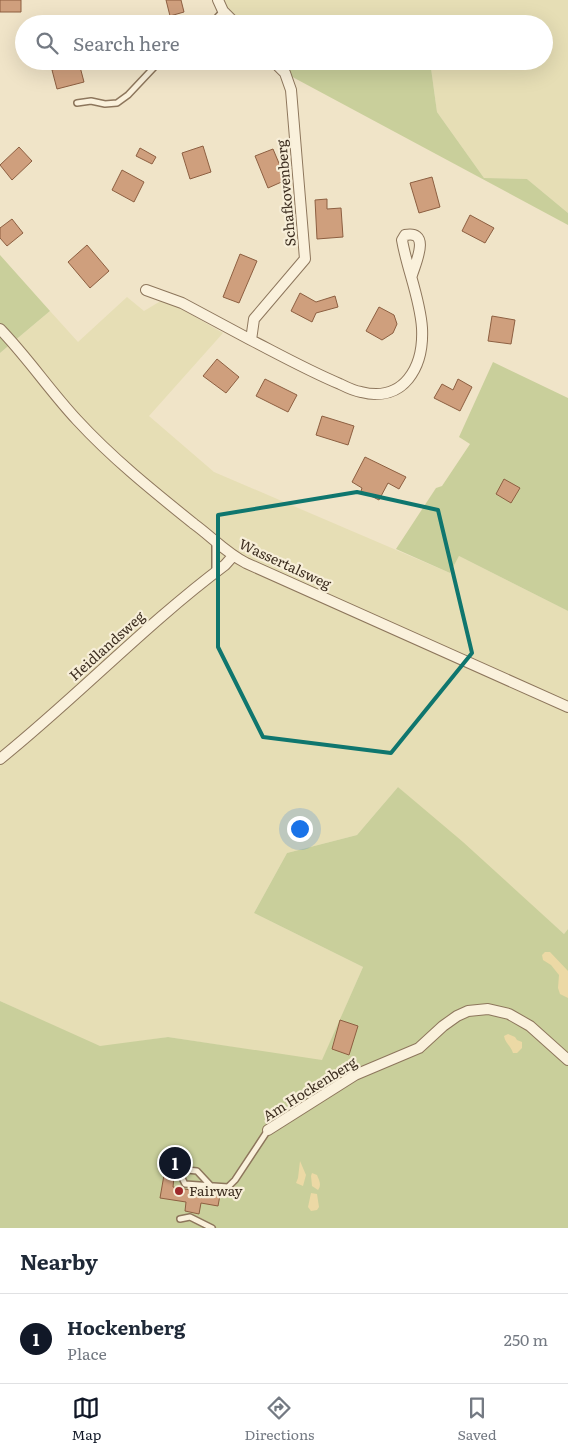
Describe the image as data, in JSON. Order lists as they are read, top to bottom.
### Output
{
  "streets": {
    "street": [
      "Schafkovenberg",
      "Wassertalsweg",
      "Heidlandsweg",
      "Am Hockenberg"
    ]
  },
  "crossings": [
    ["Wassertalsweg", "Heidlandsweg"]
  ],
  "places": ["Fairway"],
  "page": {
    "search": "Search here",
    "pins": "1",
    "heading": "Nearby",
    "list": [
      {
        "mark": "1",
        "name": "Hockenberg",
        "note": "Place",
        "value": "250 m"
      }
    ],
    "nav": ["Map", "Directions", "Saved"]
  }
}
